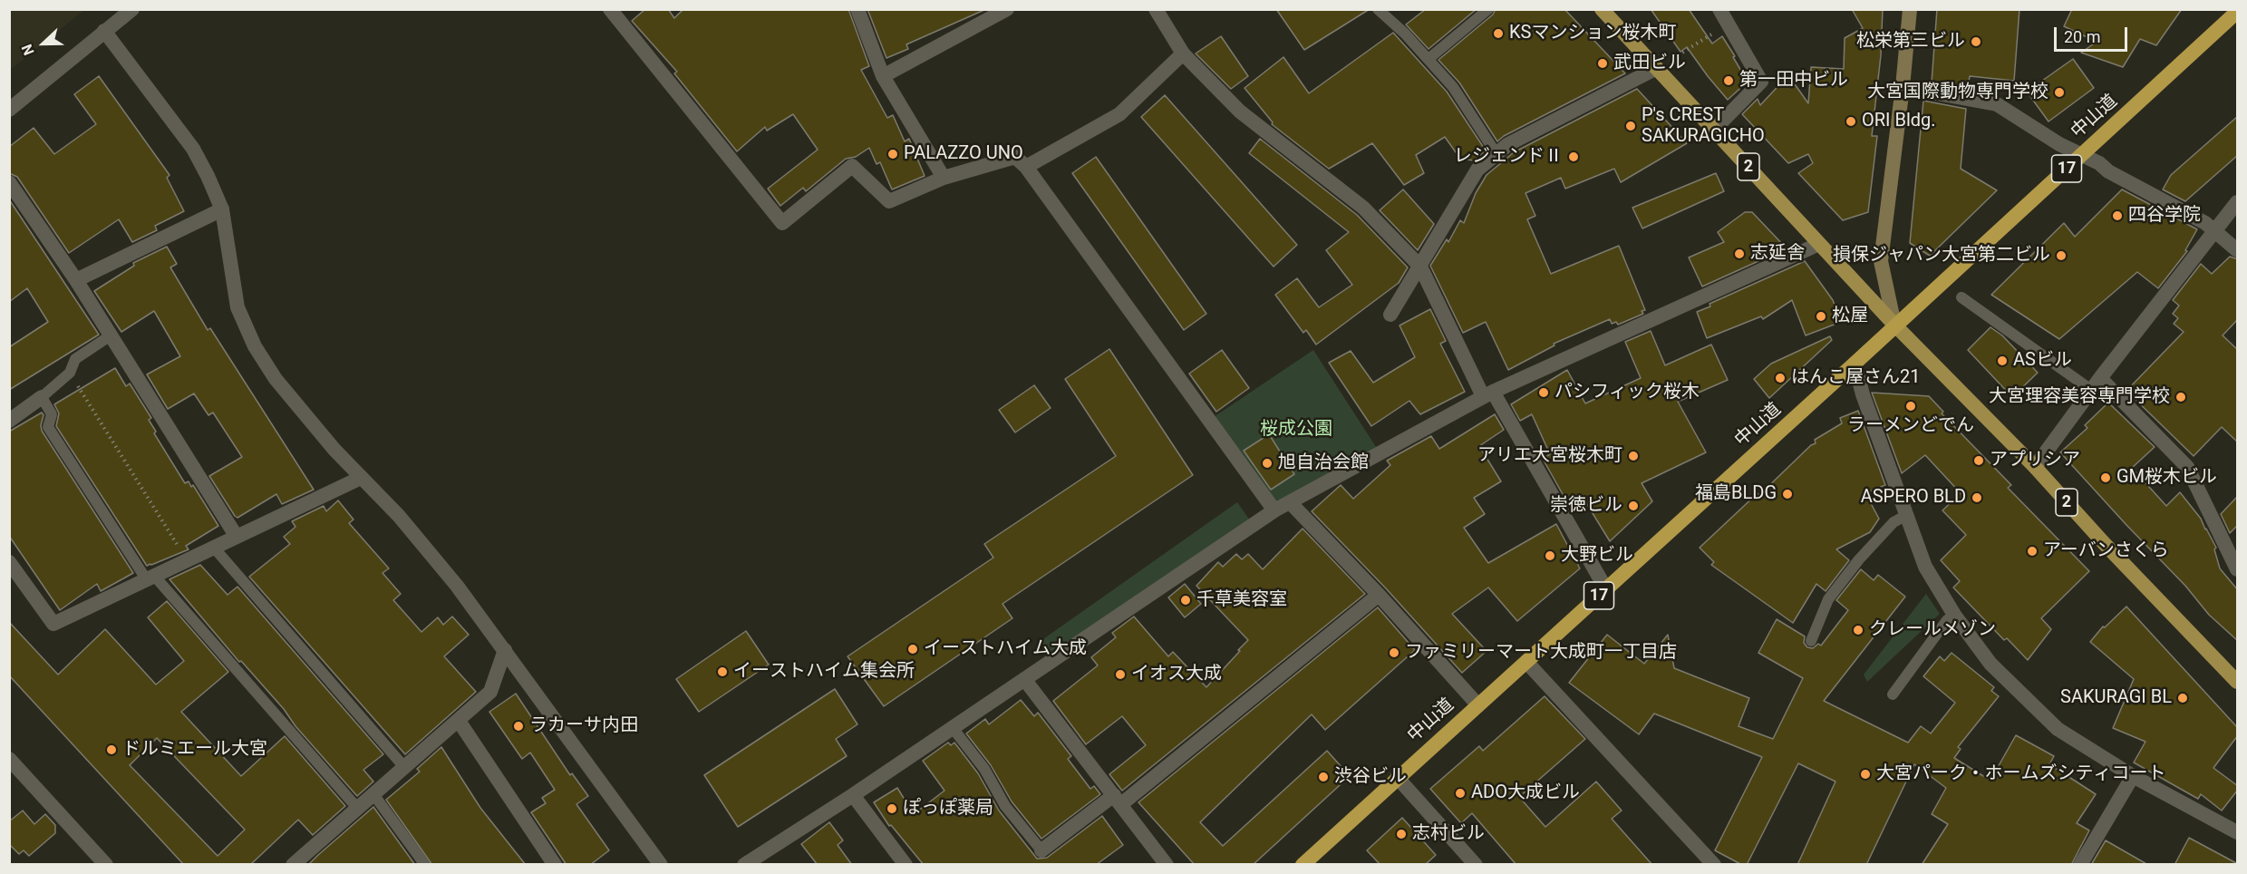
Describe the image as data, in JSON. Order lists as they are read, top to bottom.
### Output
{
  "streets": {
    "highway": ["中山道", "17"],
    "main road": ["2"]
  },
  "crossings": [
    ["中山道", "2"]
  ],
  "parks": ["桜成公園"],
  "places": [
    "KSマンション桜木町",
    "松栄第三ビル",
    "武田ビル",
    "第一田中ビル",
    "大宮国際動物専門学校",
    "ORI Bldg.",
    "P's CREST SAKURAGICHO",
    "PALAZZO UNO",
    "レジェンドⅡ",
    "四谷学院",
    "志延舎",
    "損保ジャパン大宮第二ビル",
    "松屋",
    "ASビル",
    "はんこ屋さん21",
    "パシフィック桜木",
    "大宮理容美容専門学校",
    "ラーメンどでん",
    "アリエ大宮桜木町",
    "アプリシア",
    "旭自治会館",
    "GM桜木ビル",
    "福島BLDG",
    "ASPERO BLD",
    "崇徳ビル",
    "アーバンさくら",
    "大野ビル",
    "千草美容室",
    "クレールメゾン",
    "イーストハイム大成",
    "ファミリーマート大成町一丁目店",
    "イーストハイム集会所",
    "イオス大成",
    "SAKURAGI BL",
    "ラカーサ内田",
    "ドルミエール大宮",
    "大宮パーク・ホームズシティコート",
    "渋谷ビル",
    "ADO大成ビル",
    "ぽっぽ薬局",
    "志村ビル"
  ],
  "scale_bar": "20 m",
  "north": "left"
}
